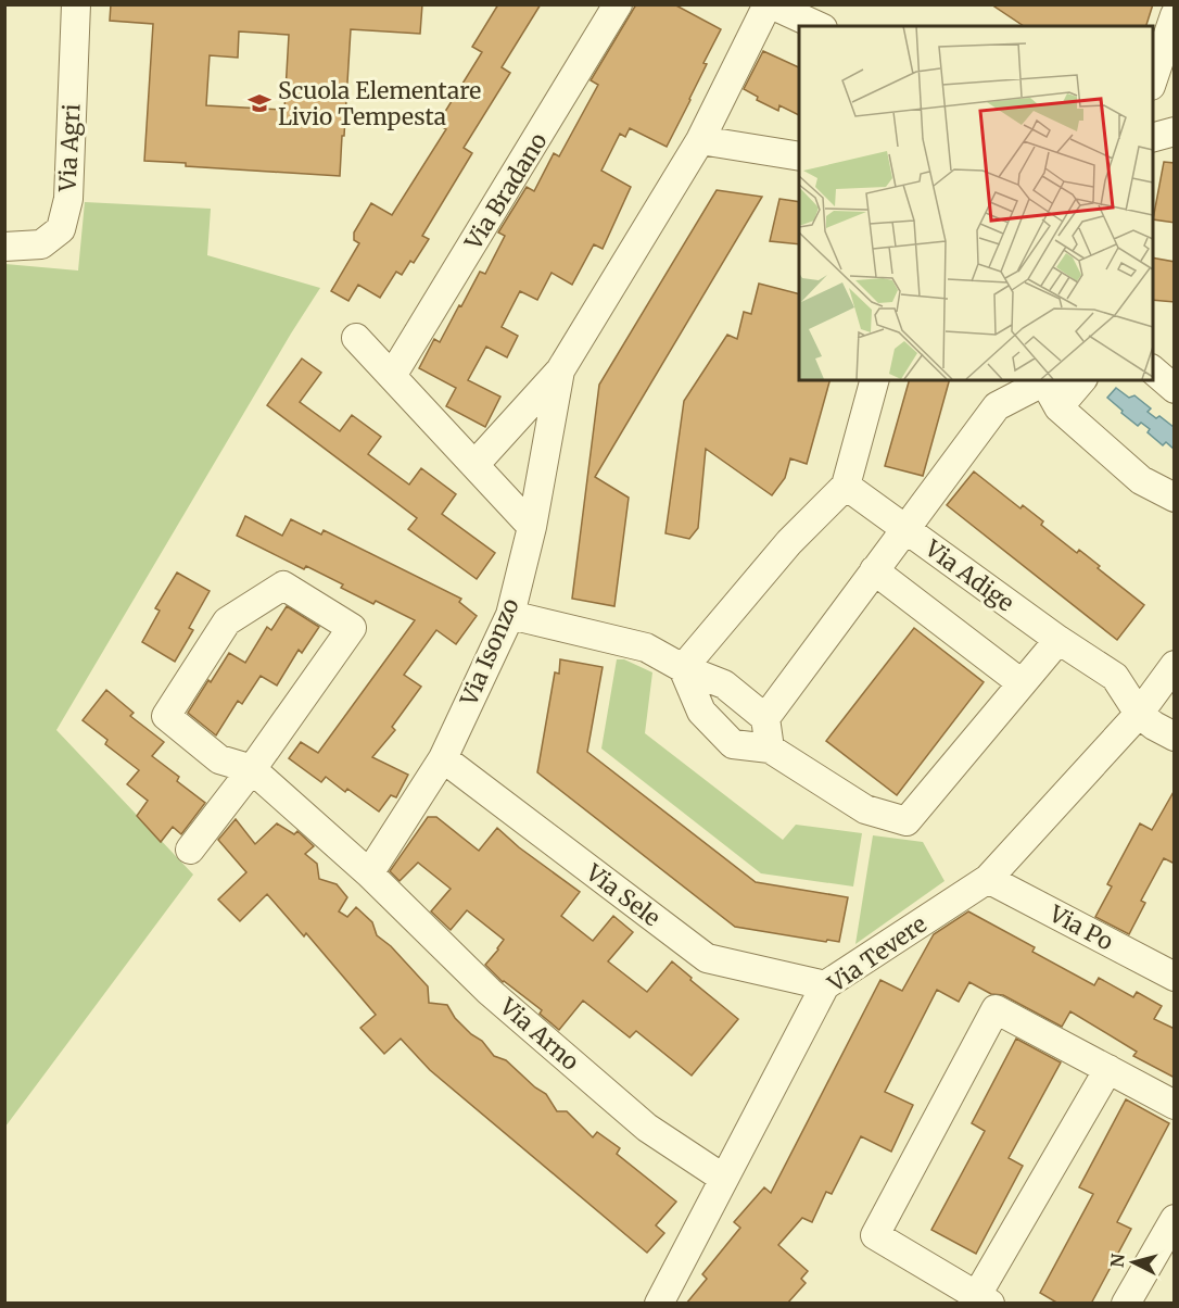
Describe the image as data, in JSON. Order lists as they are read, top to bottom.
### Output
{
  "streets": {
    "street": [
      "Via Agri",
      "Via Bradano",
      "Via Adige",
      "Via Isonzo",
      "Via Sele",
      "Via Po",
      "Via Tevere",
      "Via Arno"
    ]
  },
  "crossings": [
    ["Via Adige", "Via Tevere"],
    ["Via Isonzo", "Via Sele"],
    ["Via Isonzo", "Via Arno"],
    ["Via Sele", "Via Tevere"],
    ["Via Po", "Via Tevere"],
    ["Via Tevere", "Via Arno"]
  ],
  "places": {
    "school or university": ["Scuola Elementare Livio Tempesta"]
  },
  "north": "left"
}
